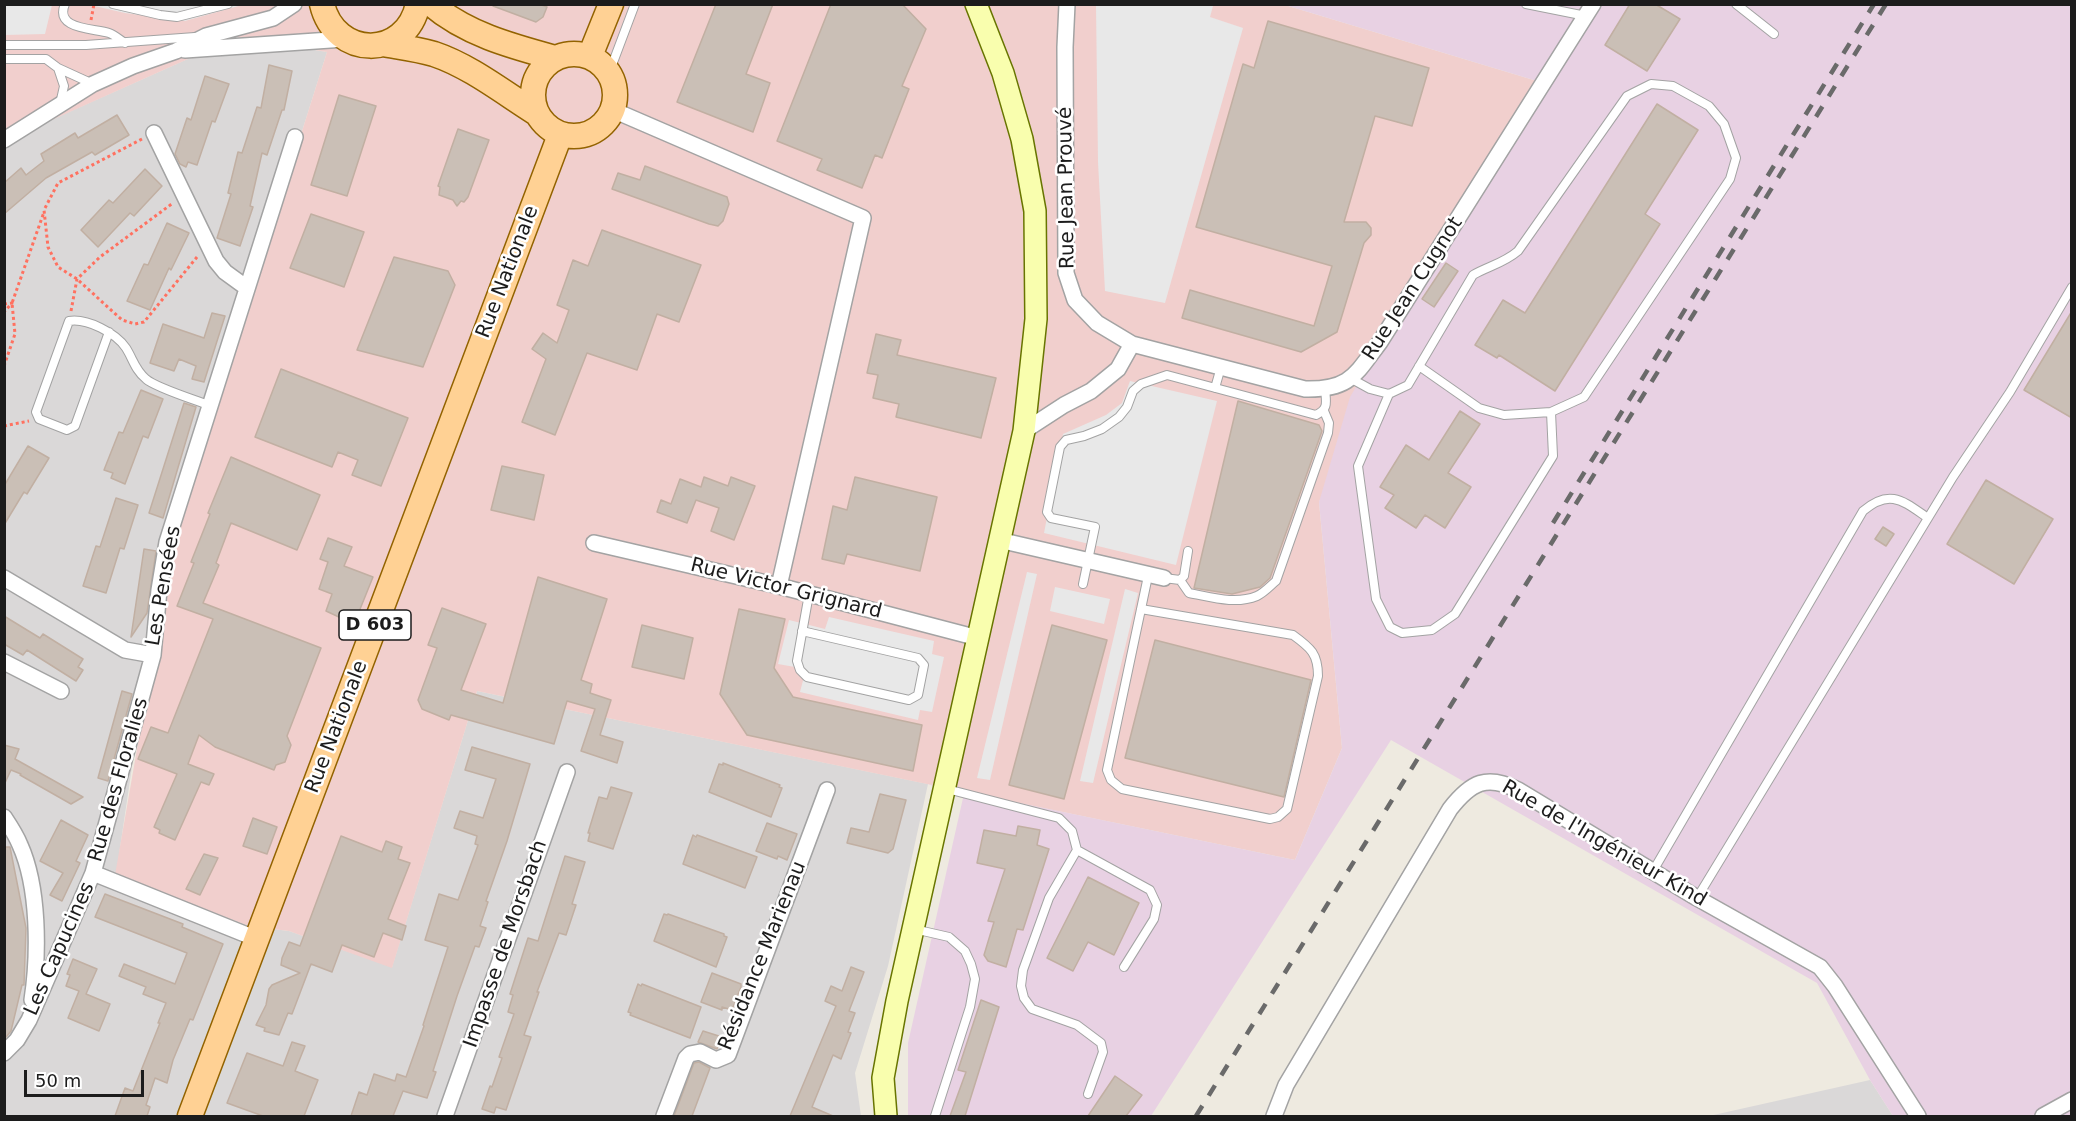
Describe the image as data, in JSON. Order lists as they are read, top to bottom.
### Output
{
  "streets": {
    "main road": ["Rue Nationale", "D 603"],
    "street": [
      "Rue Jean Prouvé",
      "Rue Jean Cugnot",
      "Les Pensées",
      "Rue Victor Grignard",
      "Rue des Floralies",
      "Rue de l'Ingénieur Kind",
      "Impasse de Morsbach",
      "Les Capucines",
      "Résidance Marienau"
    ]
  },
  "crossings": [
    ["Rue Nationale", "Rue des Floralies"],
    ["Les Pensées", "Rue des Floralies"],
    ["Rue des Floralies", "Les Capucines"]
  ],
  "scale_bar": "50 m"
}
